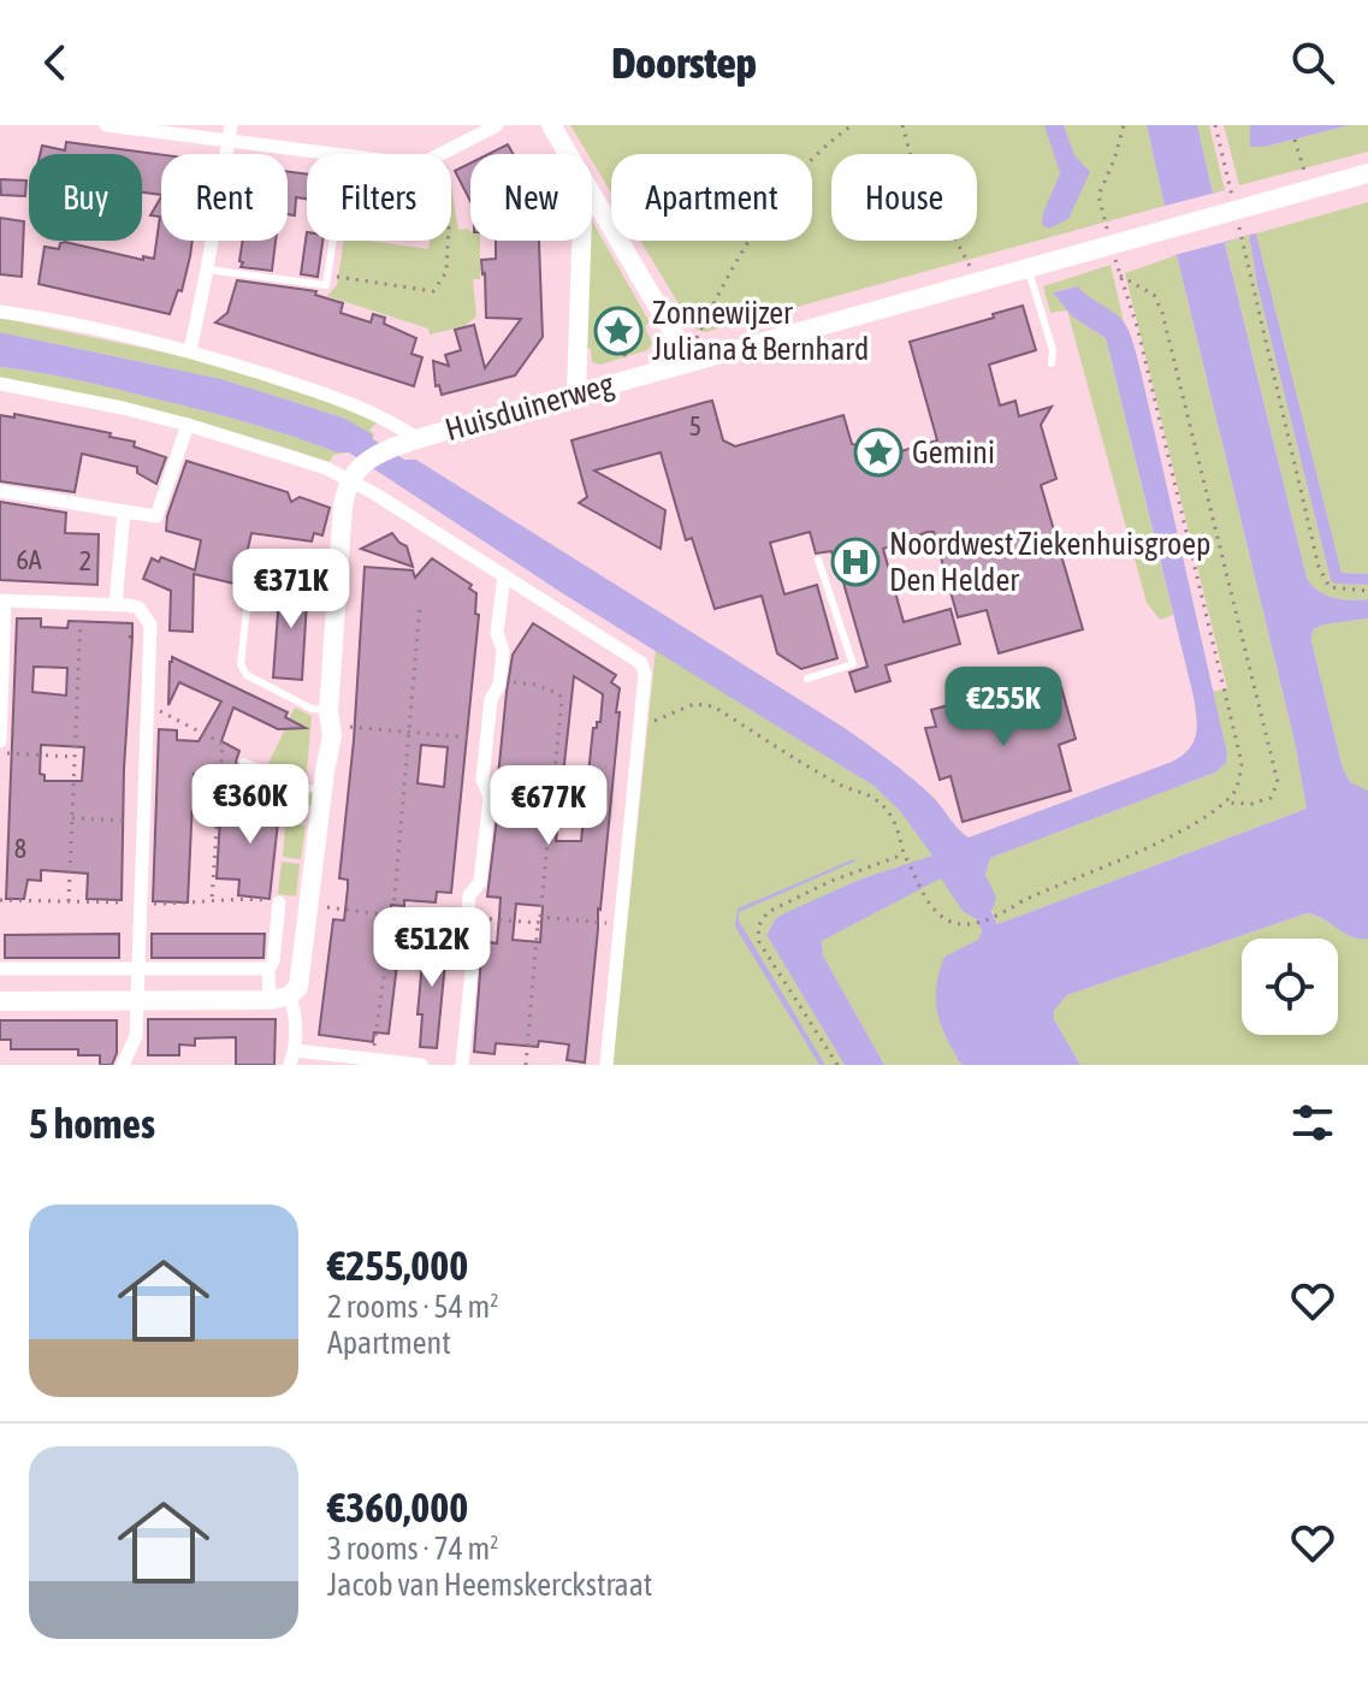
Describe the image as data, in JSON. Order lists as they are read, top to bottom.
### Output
{
  "streets": {
    "street": ["Huisduinerweg"]
  },
  "places": {
    "place": ["Zonnewijzer Juliana & Bernhard", "Gemini"],
    "hospital": ["Noordwest Ziekenhuisgroep Den Helder"]
  },
  "house_numbers": [
    "5",
    "6A",
    "2",
    "8"
  ],
  "page": {
    "header": "Doorstep",
    "chip": [
      "Buy",
      "Rent",
      "Filters",
      "New",
      "Apartment",
      "House"
    ],
    "price": [
      "€371K",
      "€255K",
      "€360K",
      "€677K",
      "€512K"
    ],
    "heading": "5 homes",
    "list": [
      {
        "name": "€255,000",
        "note": "2 rooms · 54 m² · Apartment"
      },
      {
        "name": "€360,000",
        "note": "3 rooms · 74 m² · Jacob van Heemskerckstraat"
      }
    ]
  }
}
